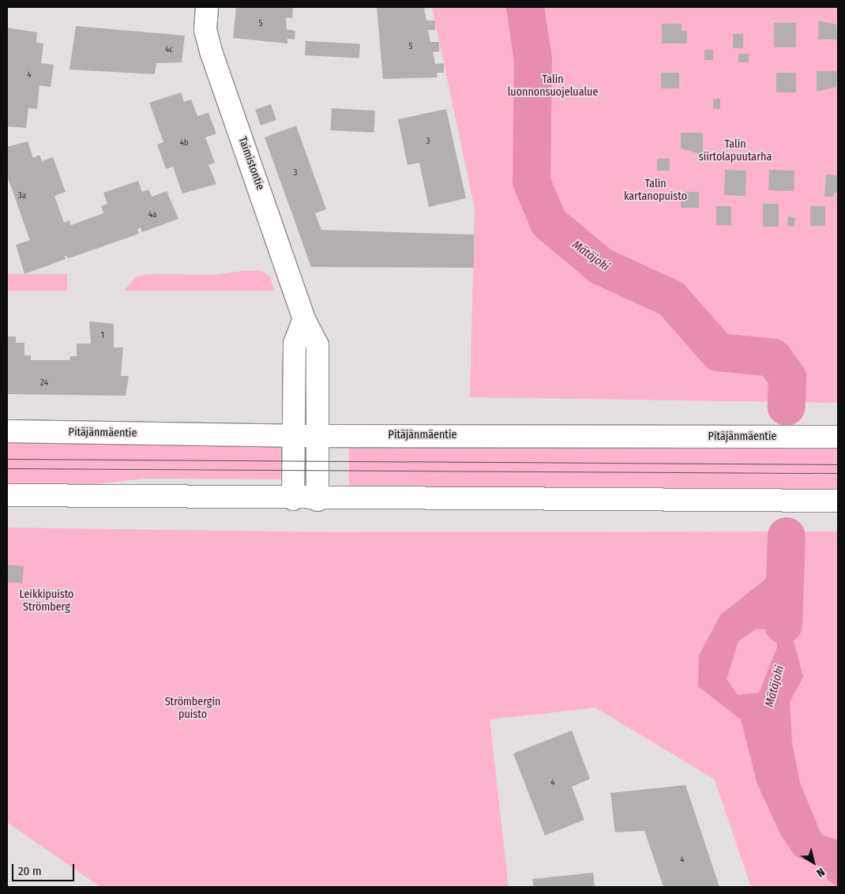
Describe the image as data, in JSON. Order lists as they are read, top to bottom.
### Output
{
  "streets": {
    "main road": ["Taimistontie", "Pitäjänmäentie"]
  },
  "crossings": [
    ["Taimistontie", "Pitäjänmäentie"]
  ],
  "water": ["Mätäjoki"],
  "parks": [
    "Talin luonnonsuojelualue",
    "Talin siirtolapuutarha",
    "Talin kartanopuisto",
    "Leikkipuisto Strömberg",
    "Strömbergin puisto"
  ],
  "house_numbers": [
    "5",
    "5",
    "4c",
    "4",
    "3",
    "4b",
    "3",
    "3a",
    "4a",
    "1",
    "24",
    "4",
    "4"
  ],
  "scale_bar": "20 m",
  "north": "bottom right"
}
